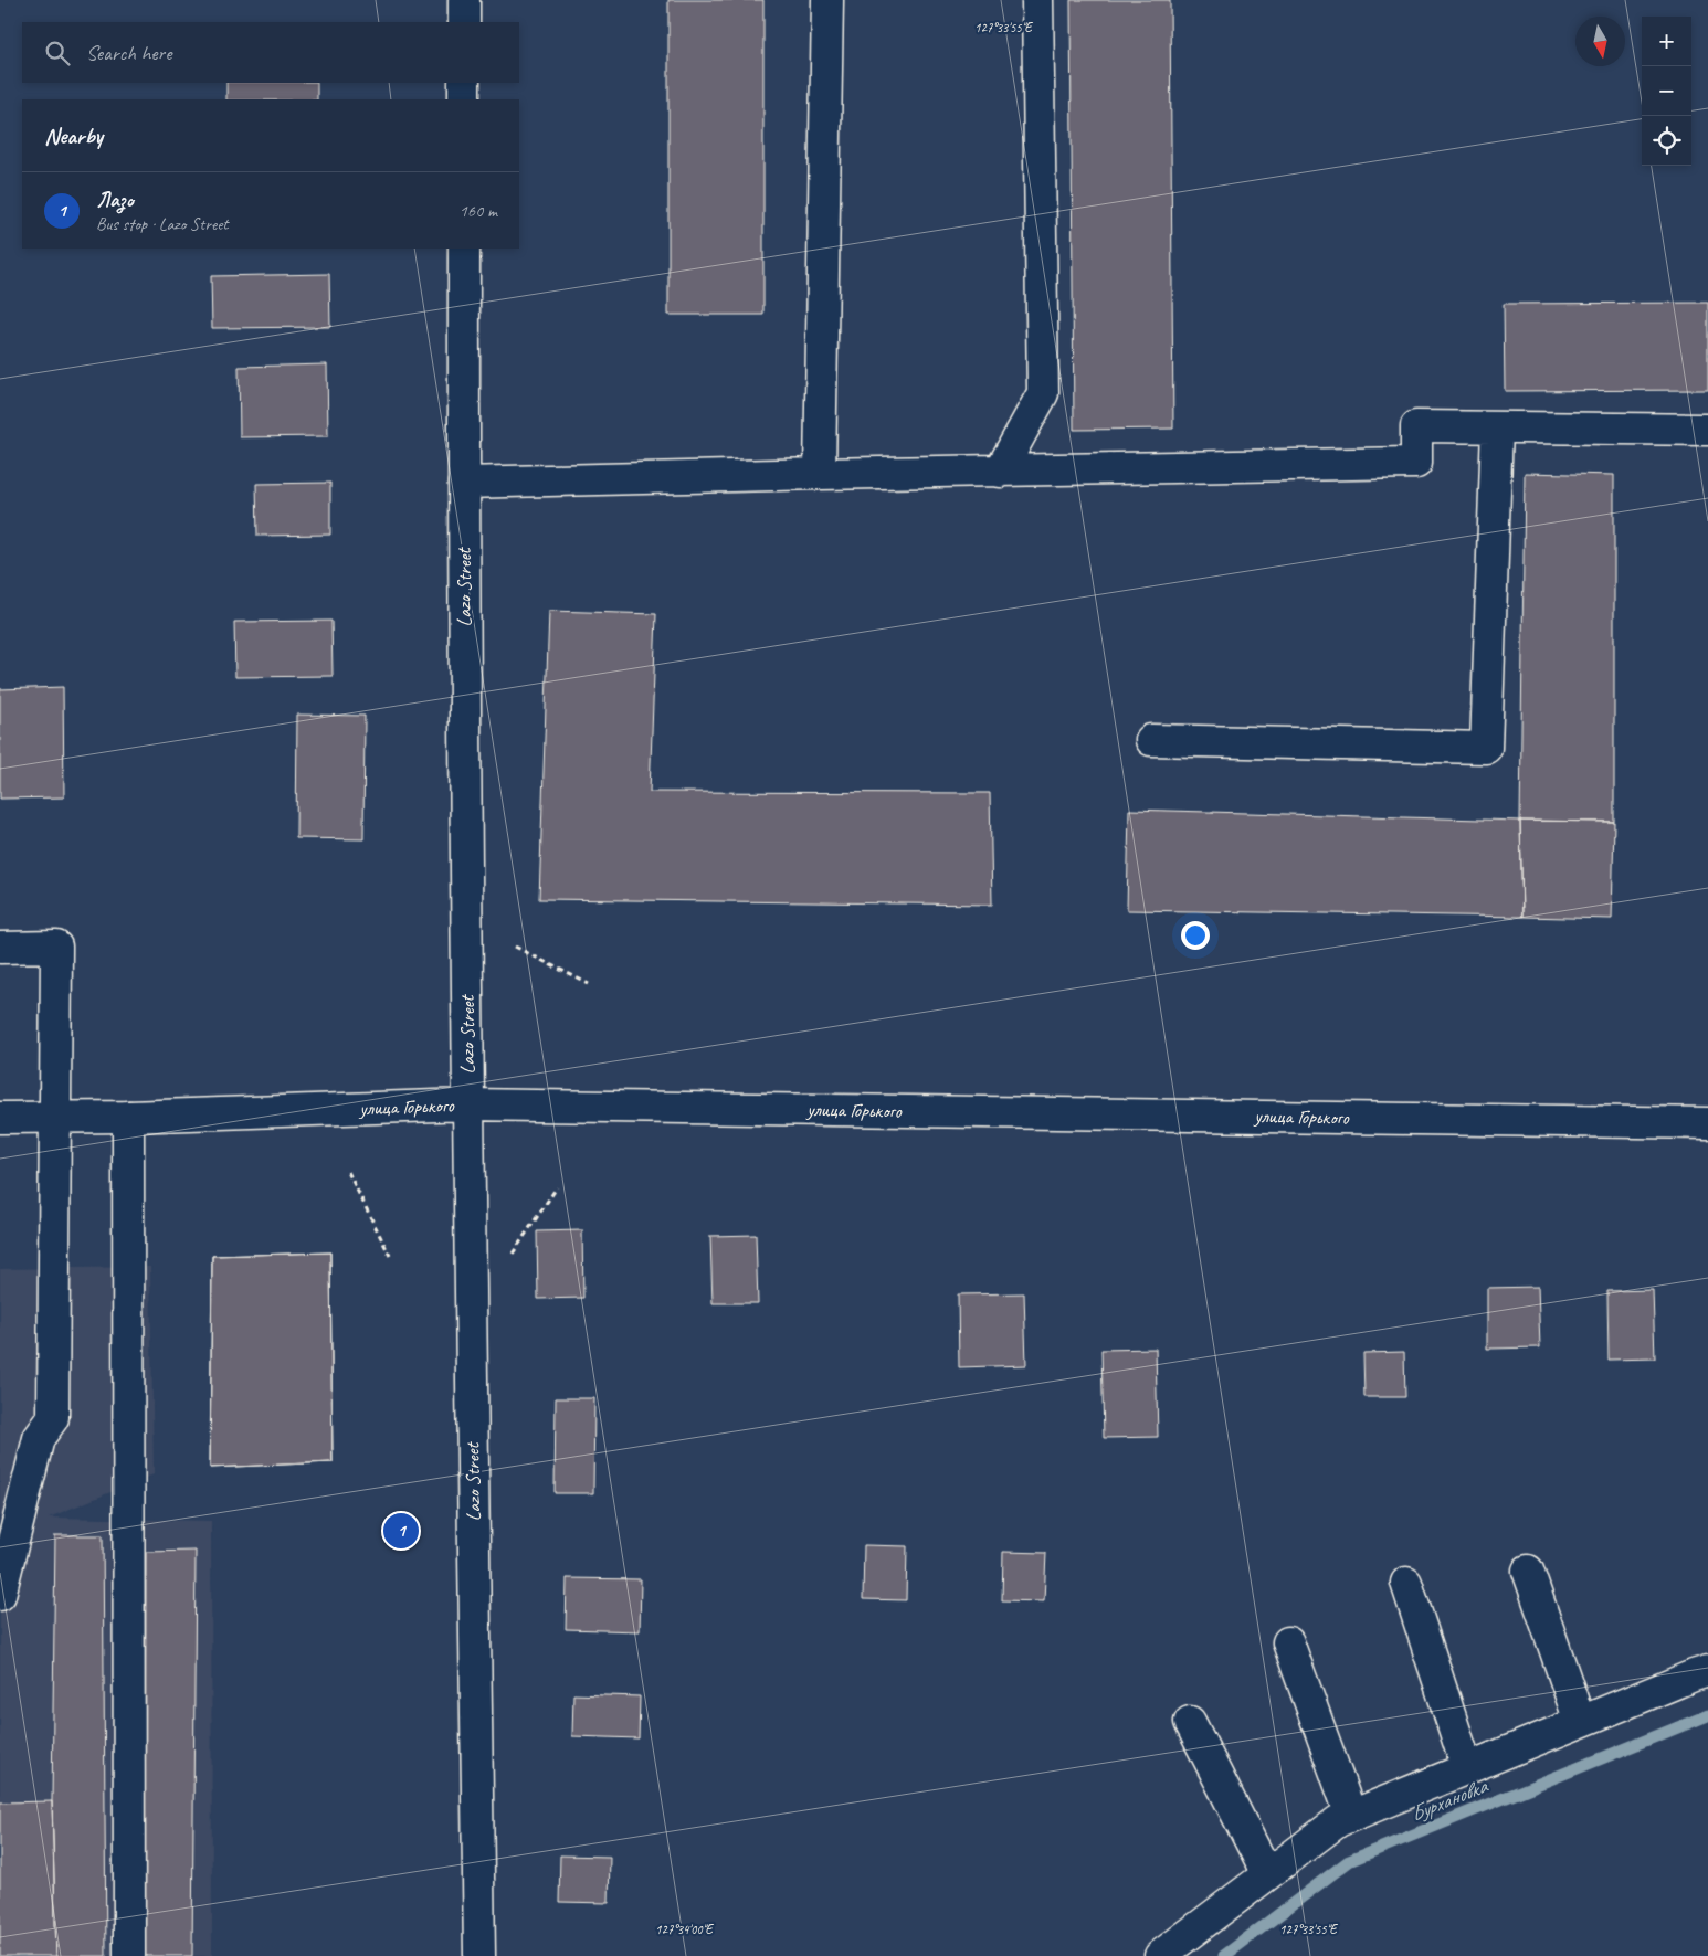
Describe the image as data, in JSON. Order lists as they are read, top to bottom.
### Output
{
  "streets": {
    "main road": ["Lazo Street", "улица Горького"]
  },
  "crossings": [
    ["Lazo Street", "улица Горького"]
  ],
  "water": ["Бурхановка"],
  "north": "bottom",
  "page": {
    "map_buttons": ["+", "−"],
    "search": "Search here",
    "heading": "Nearby",
    "list": [
      {
        "mark": "1",
        "name": "Лазо",
        "note": "Bus stop · Lazo Street",
        "value": "160 m"
      }
    ],
    "pins": "1"
  },
  "coordinates": ["127°33'55\"E", "127°34'00\"E"]
}
